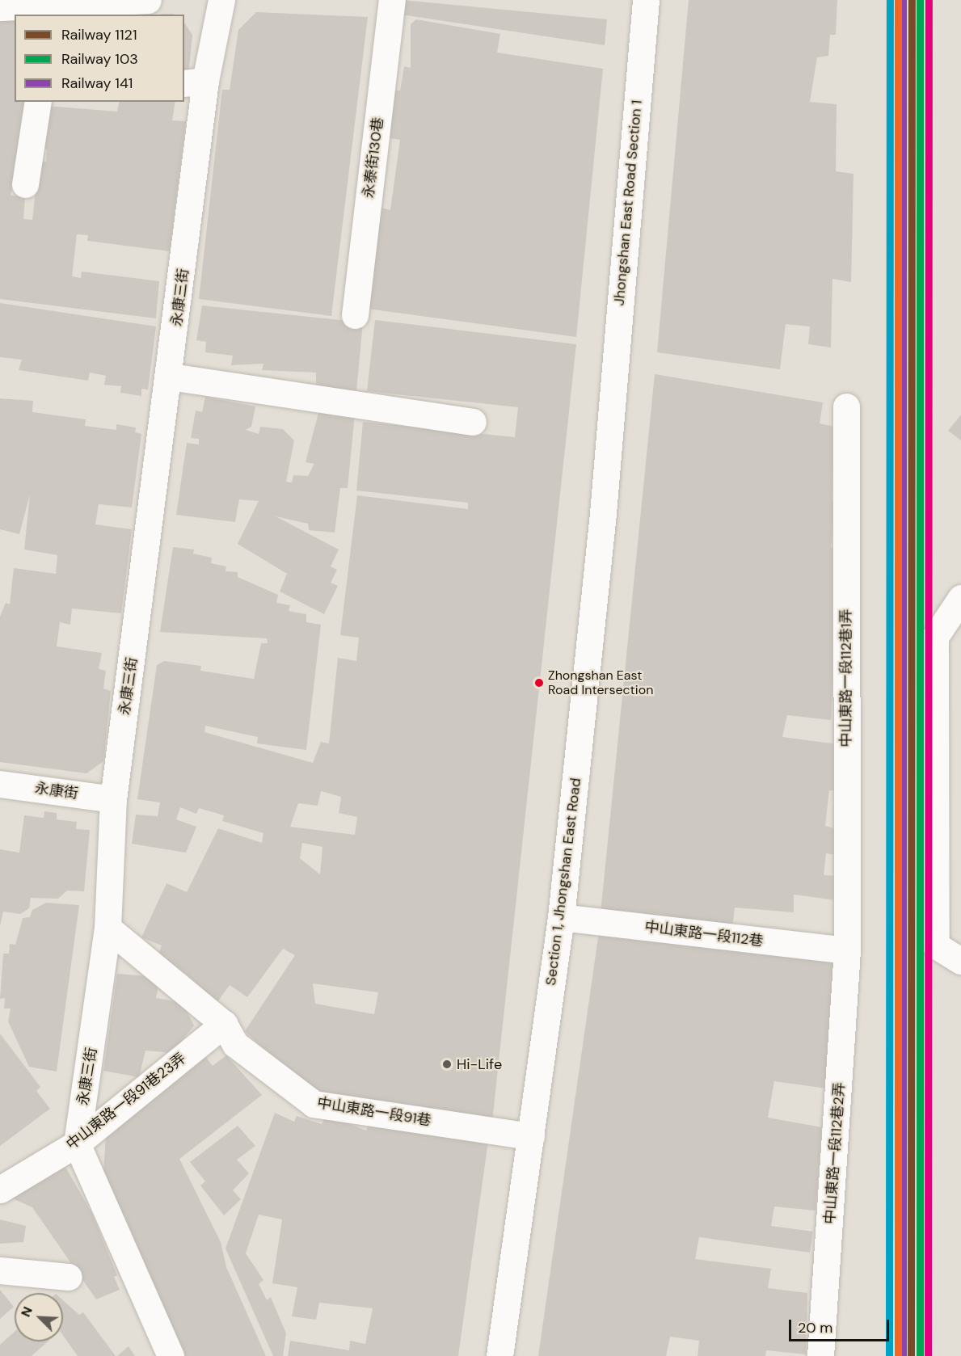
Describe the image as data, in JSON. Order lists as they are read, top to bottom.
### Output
{
  "streets": {
    "main road": [
      "永泰街130巷",
      "Jhongshan East Road Section 1",
      "永康三街",
      "中山東路一段112巷1弄",
      "永康街",
      "Section 1, Jhongshan East Road",
      "中山東路一段112巷",
      "中山東路一段91巷23弄",
      "中山東路一段91巷",
      "中山東路一段112巷2弄"
    ]
  },
  "crossings": [
    ["Jhongshan East Road Section 1", "Section 1, Jhongshan East Road"],
    ["永康三街", "永康街"],
    ["永康三街", "中山東路一段91巷23弄"],
    ["永康三街", "中山東路一段91巷"],
    ["中山東路一段112巷1弄", "中山東路一段112巷"],
    ["中山東路一段112巷1弄", "中山東路一段112巷2弄"],
    ["Section 1, Jhongshan East Road", "中山東路一段112巷"],
    ["Section 1, Jhongshan East Road", "中山東路一段91巷"],
    ["中山東路一段112巷", "中山東路一段112巷2弄"],
    ["中山東路一段91巷23弄", "中山東路一段91巷"]
  ],
  "places": ["Zhongshan East Road Intersection", "Hi-Life"],
  "lines": ["rail line 1121", "rail line 103", "rail line 141"],
  "legend": ["Railway 1121", "Railway 103", "Railway 141"],
  "scale_bar": "20 m",
  "north": "top left"
}
